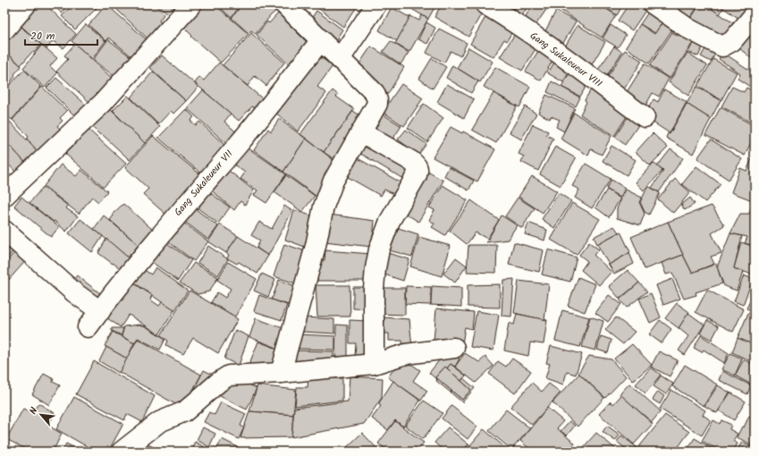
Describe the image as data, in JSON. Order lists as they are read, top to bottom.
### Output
{
  "streets": {
    "street": ["Gang Sukaleueur VIII", "Gang Sukaleueur VII"]
  },
  "scale_bar": "20 m",
  "north": "top left"
}
